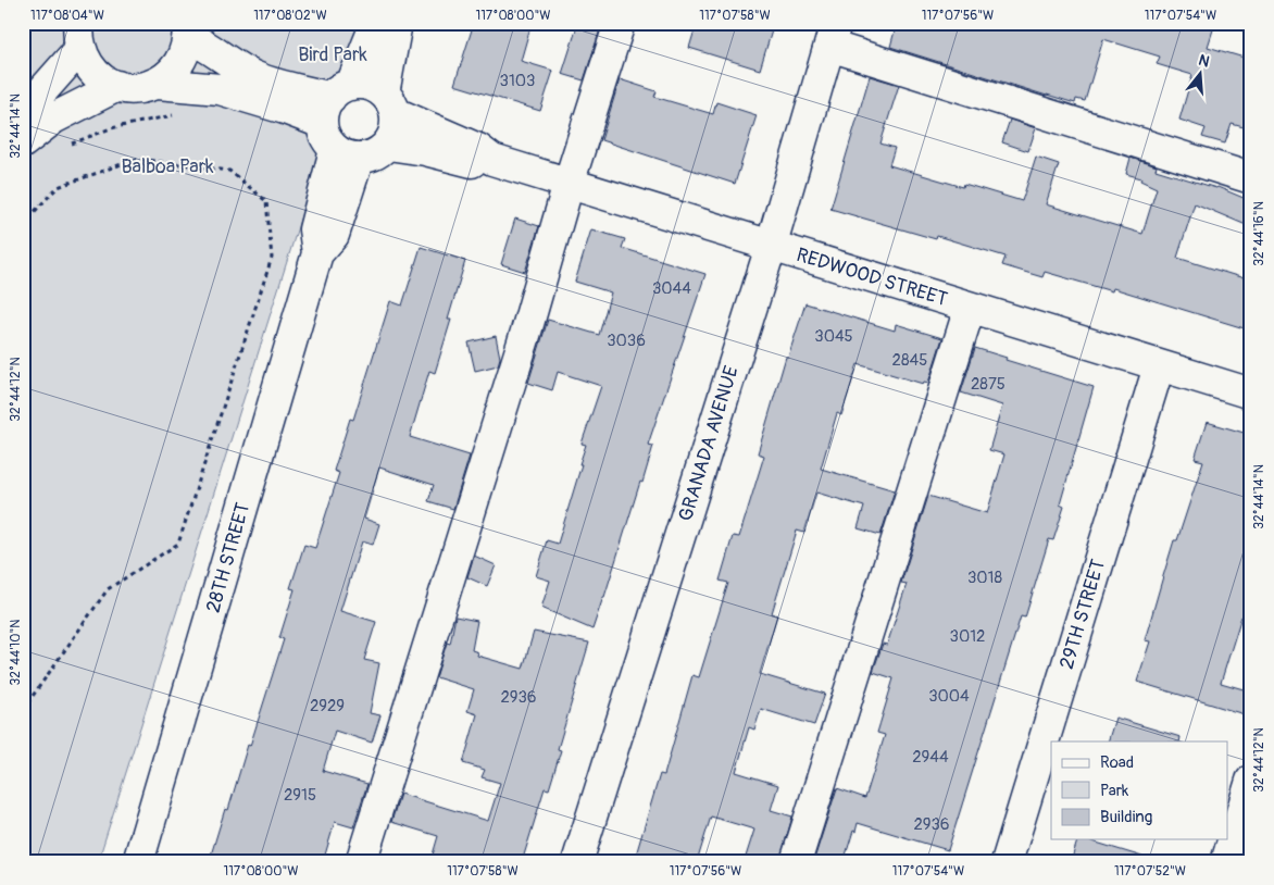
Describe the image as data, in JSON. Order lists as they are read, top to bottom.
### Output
{
  "streets": {
    "street": [
      "REDWOOD STREET",
      "GRANADA AVENUE",
      "28TH STREET",
      "29TH STREET"
    ]
  },
  "crossings": [
    ["REDWOOD STREET", "GRANADA AVENUE"],
    ["REDWOOD STREET", "28TH STREET"],
    ["REDWOOD STREET", "29TH STREET"]
  ],
  "parks": ["Bird Park", "Balboa Park"],
  "house_numbers": [
    "3103",
    "3044",
    "3045",
    "3036",
    "2845",
    "2875",
    "3018",
    "3012",
    "3004",
    "2936",
    "2929",
    "2944",
    "2915",
    "2936"
  ],
  "legend": ["Road", "Park", "Building"],
  "north": "top",
  "coordinates": [
    "117°08'04\"W",
    "117°08'02\"W",
    "117°08'00\"W",
    "117°07'58\"W",
    "117°07'56\"W",
    "117°07'54\"W",
    "32°44'14\"N",
    "32°44'16\"N",
    "32°44'12\"N",
    "32°44'10\"N",
    "117°07'52\"W"
  ]
}
